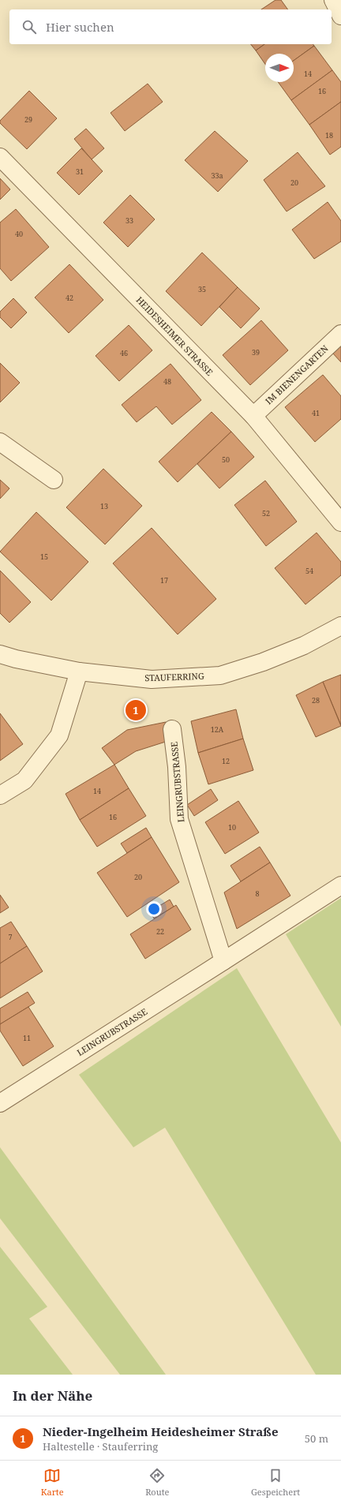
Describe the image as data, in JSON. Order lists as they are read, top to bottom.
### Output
{
  "streets": {
    "street": [
      "HEIDESHEIMER STRASSE",
      "IM BIENENGARTEN",
      "STAUFERRING",
      "LEINGRUBSTRASSE"
    ]
  },
  "crossings": [
    ["HEIDESHEIMER STRASSE", "IM BIENENGARTEN"]
  ],
  "house_numbers": [
    "14",
    "16",
    "29",
    "18",
    "31",
    "33a",
    "20",
    "33",
    "40",
    "35",
    "42",
    "39",
    "46",
    "48",
    "41",
    "50",
    "13",
    "52",
    "15",
    "54",
    "17",
    "28",
    "12A",
    "12",
    "14",
    "16",
    "10",
    "20",
    "8",
    "22",
    "7",
    "11"
  ],
  "north": "right",
  "page": {
    "search": "Hier suchen",
    "pins": "1",
    "heading": "In der Nähe",
    "list": [
      {
        "mark": "1",
        "name": "Nieder-Ingelheim Heidesheimer Straße",
        "note": "Haltestelle · Stauferring",
        "value": "50 m"
      }
    ],
    "nav": ["Karte", "Route", "Gespeichert"]
  }
}
